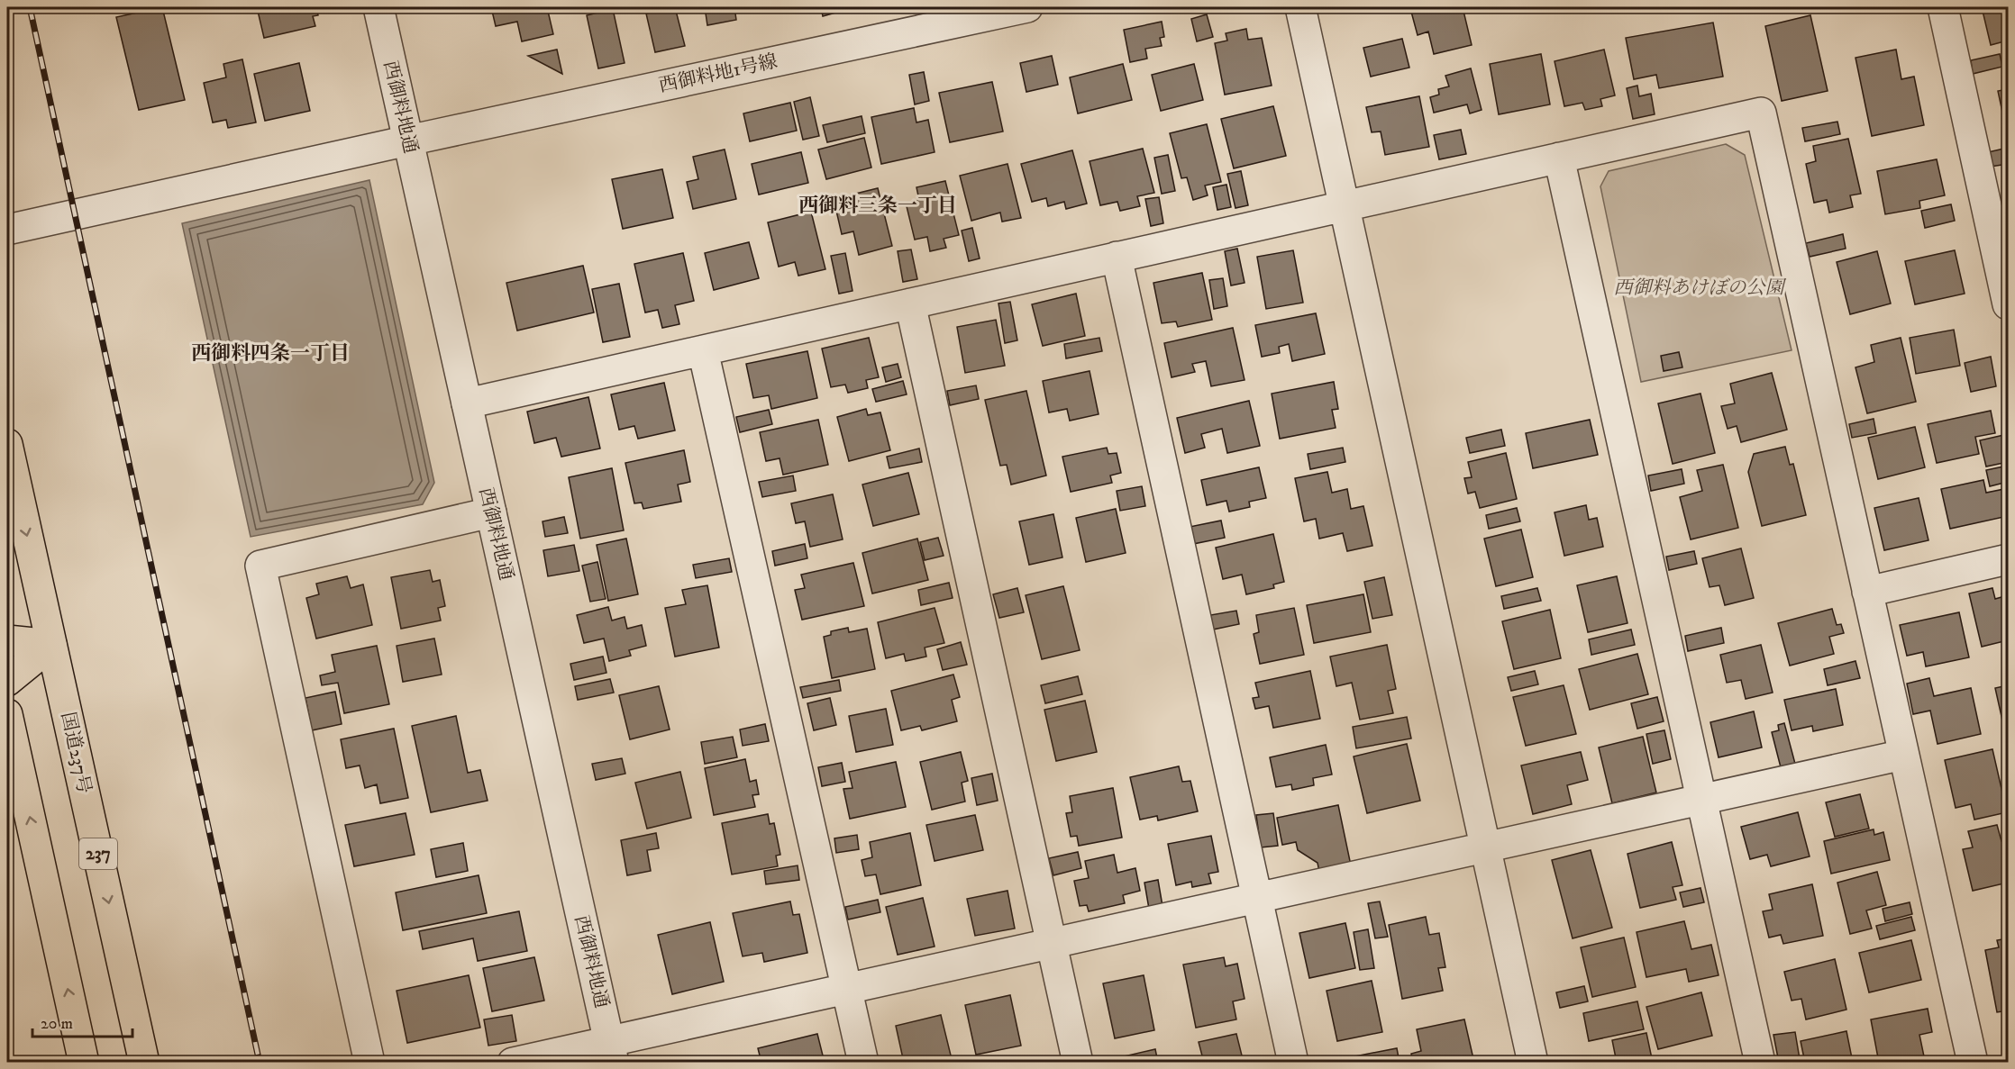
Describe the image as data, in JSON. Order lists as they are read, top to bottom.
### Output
{
  "streets": {
    "main road": ["国道237号", "237"],
    "street": ["西御料地1号線", "西御料地通"]
  },
  "crossings": [
    ["西御料地1号線", "西御料地通"]
  ],
  "districts": ["西御料三条一丁目", "西御料四条一丁目"],
  "parks": ["西御料あけぼの公園"],
  "scale_bar": "20 m"
}
